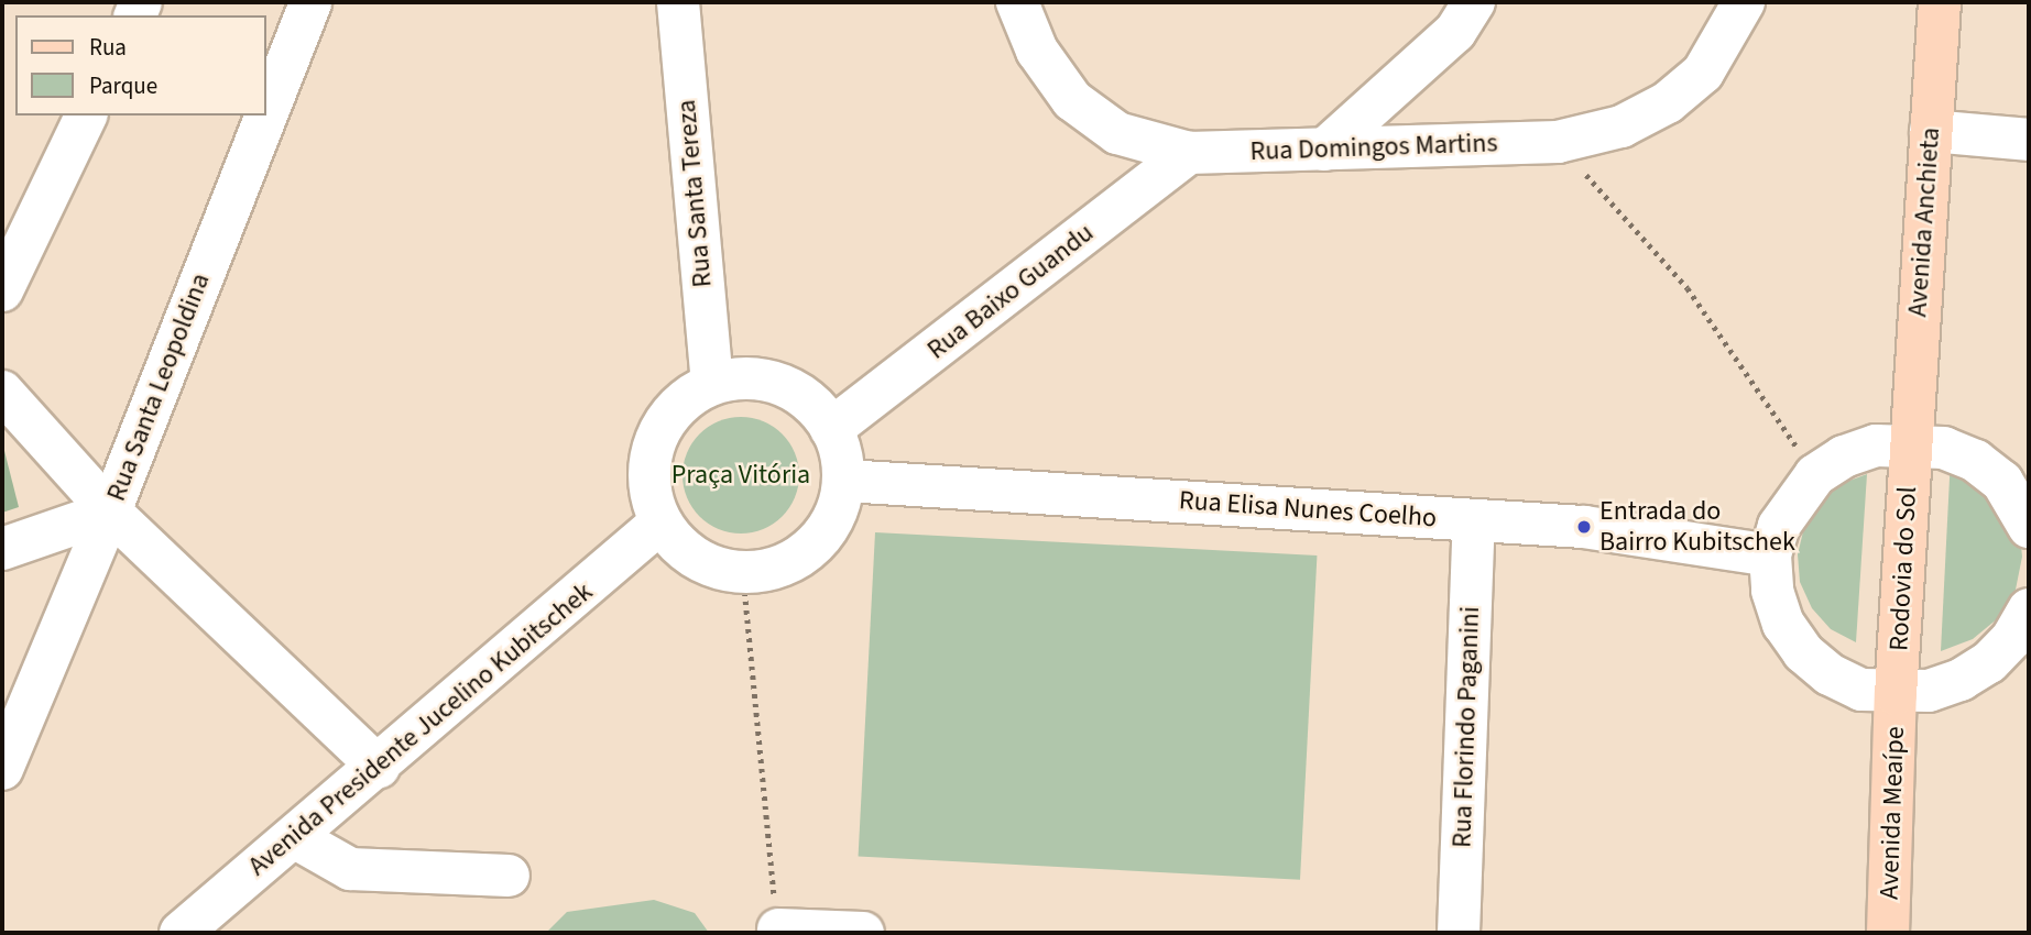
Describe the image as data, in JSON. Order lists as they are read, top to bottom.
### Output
{
  "streets": {
    "main road": ["Avenida Anchieta", "Rodovia do Sol", "Avenida Meaípe"],
    "street": [
      "Rua Domingos Martins",
      "Rua Santa Tereza",
      "Rua Baixo Guandu",
      "Rua Santa Leopoldina",
      "Rua Elisa Nunes Coelho",
      "Rua Florindo Paganini",
      "Avenida Presidente Jucelino Kubitschek"
    ]
  },
  "crossings": [
    ["Rua Domingos Martins", "Rua Baixo Guandu"],
    ["Rua Santa Tereza", "Rua Baixo Guandu"],
    ["Rua Santa Tereza", "Rua Elisa Nunes Coelho"],
    ["Rua Santa Tereza", "Avenida Presidente Jucelino Kubitschek"],
    ["Avenida Anchieta", "Rodovia do Sol"],
    ["Rua Baixo Guandu", "Rua Elisa Nunes Coelho"],
    ["Rua Baixo Guandu", "Avenida Presidente Jucelino Kubitschek"],
    ["Rua Elisa Nunes Coelho", "Rua Florindo Paganini"],
    ["Rua Elisa Nunes Coelho", "Avenida Presidente Jucelino Kubitschek"],
    ["Rodovia do Sol", "Avenida Meaípe"]
  ],
  "parks": ["Praça Vitória"],
  "places": ["Entrada do Bairro Kubitschek"],
  "legend": ["Rua", "Parque"]
}
